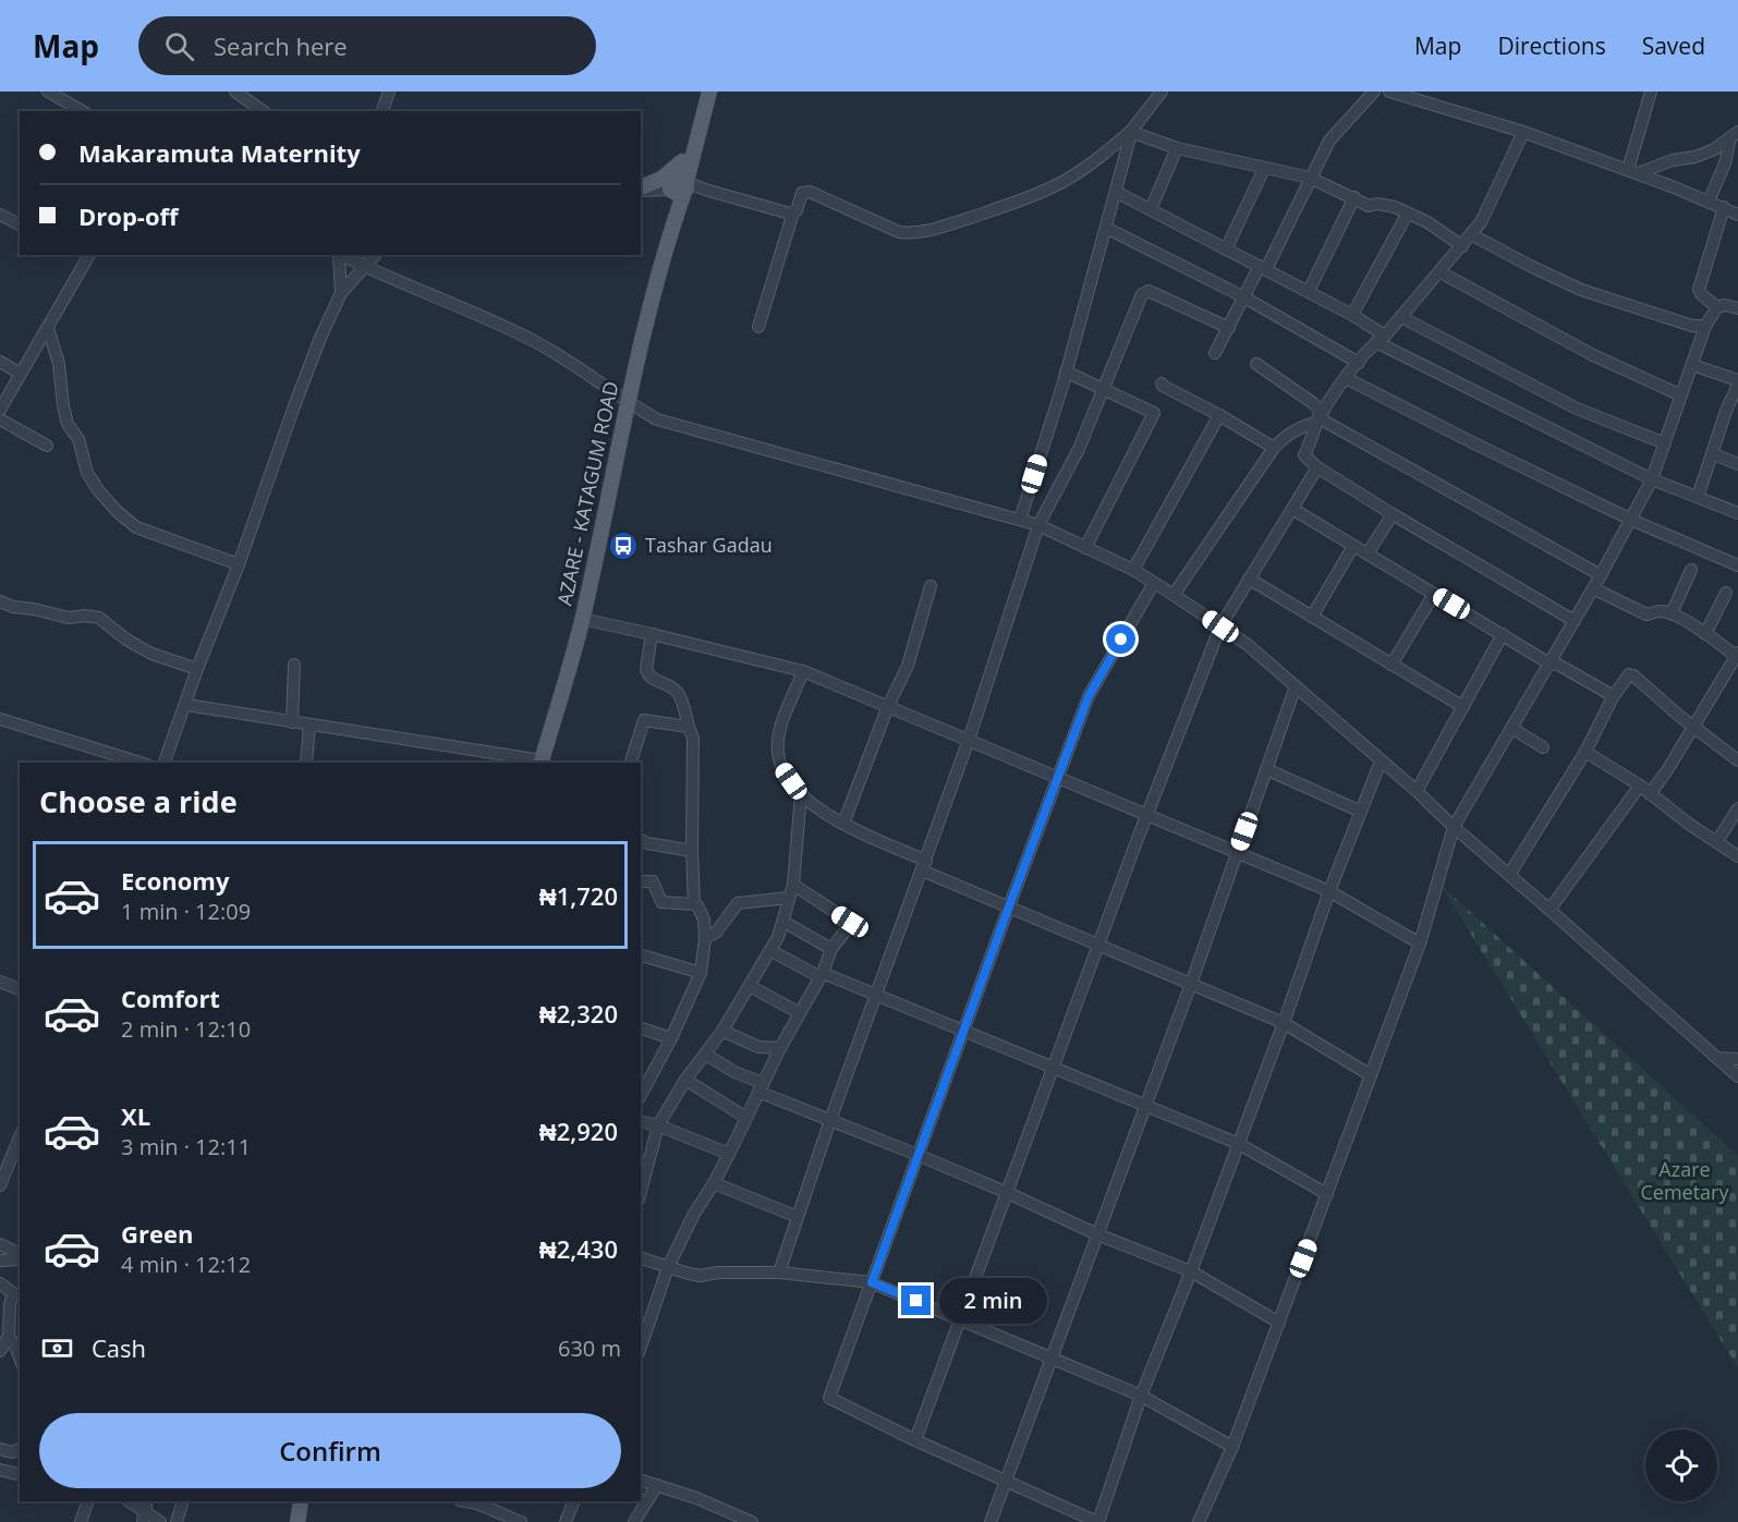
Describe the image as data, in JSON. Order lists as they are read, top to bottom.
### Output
{
  "streets": {
    "main road": ["AZARE - KATAGUM ROAD"]
  },
  "parks": ["Azare Cemetary"],
  "places": {
    "bus stop": ["Tashar Gadau"]
  },
  "page": {
    "header": "Map",
    "search": "Search here",
    "nav": ["Map", "Directions", "Saved"],
    "banner": ["Makaramuta Maternity", "Drop-off"],
    "heading": "Choose a ride",
    "list": [
      {
        "name": "Economy",
        "note": "1 min · 12:09",
        "value": "₦1,720"
      },
      {
        "name": "Comfort",
        "note": "2 min · 12:10",
        "value": "₦2,320"
      },
      {
        "name": "XL",
        "note": "3 min · 12:11",
        "value": "₦2,920"
      },
      {
        "name": "Green",
        "note": "4 min · 12:12",
        "value": "₦2,430"
      }
    ],
    "bubble": "2 min",
    "pay": ["Cash", "630 m"],
    "buttons": "Confirm"
  }
}
